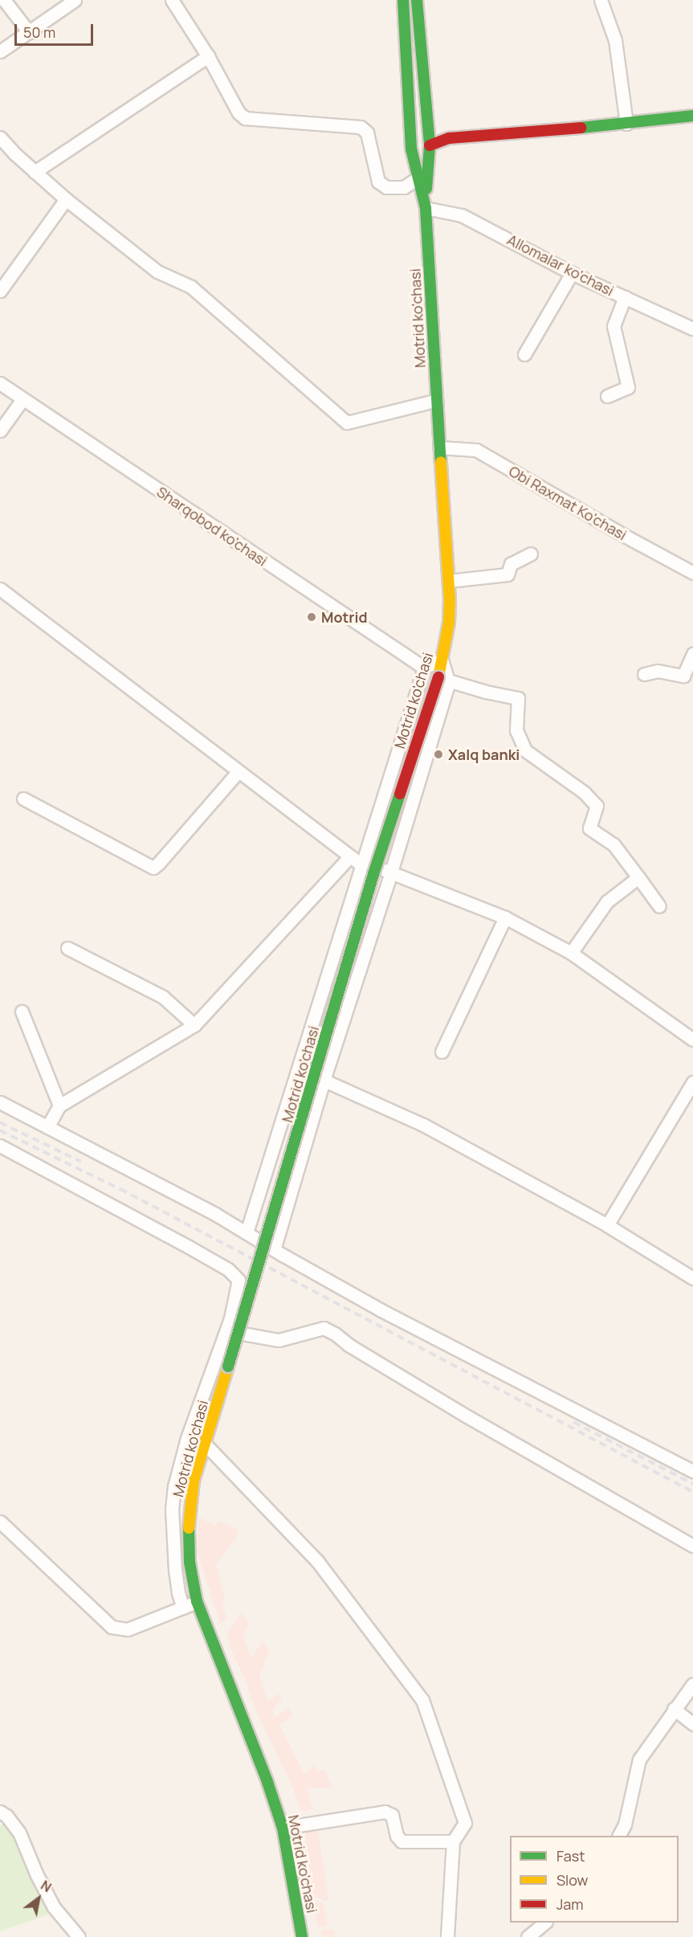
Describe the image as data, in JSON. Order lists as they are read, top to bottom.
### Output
{
  "streets": {
    "main road": ["Motrid ko'chasi"],
    "street": ["Allomalar ko'chasi", "Obi Raxmat Ko'chasi", "Sharqobod ko'chasi"]
  },
  "crossings": [
    ["Allomalar ko'chasi", "Motrid ko'chasi"],
    ["Motrid ko'chasi", "Obi Raxmat Ko'chasi"]
  ],
  "places": ["Motrid", "Xalq banki"],
  "legend": ["Fast", "Slow", "Jam"],
  "scale_bar": "50 m",
  "north": "top right"
}
